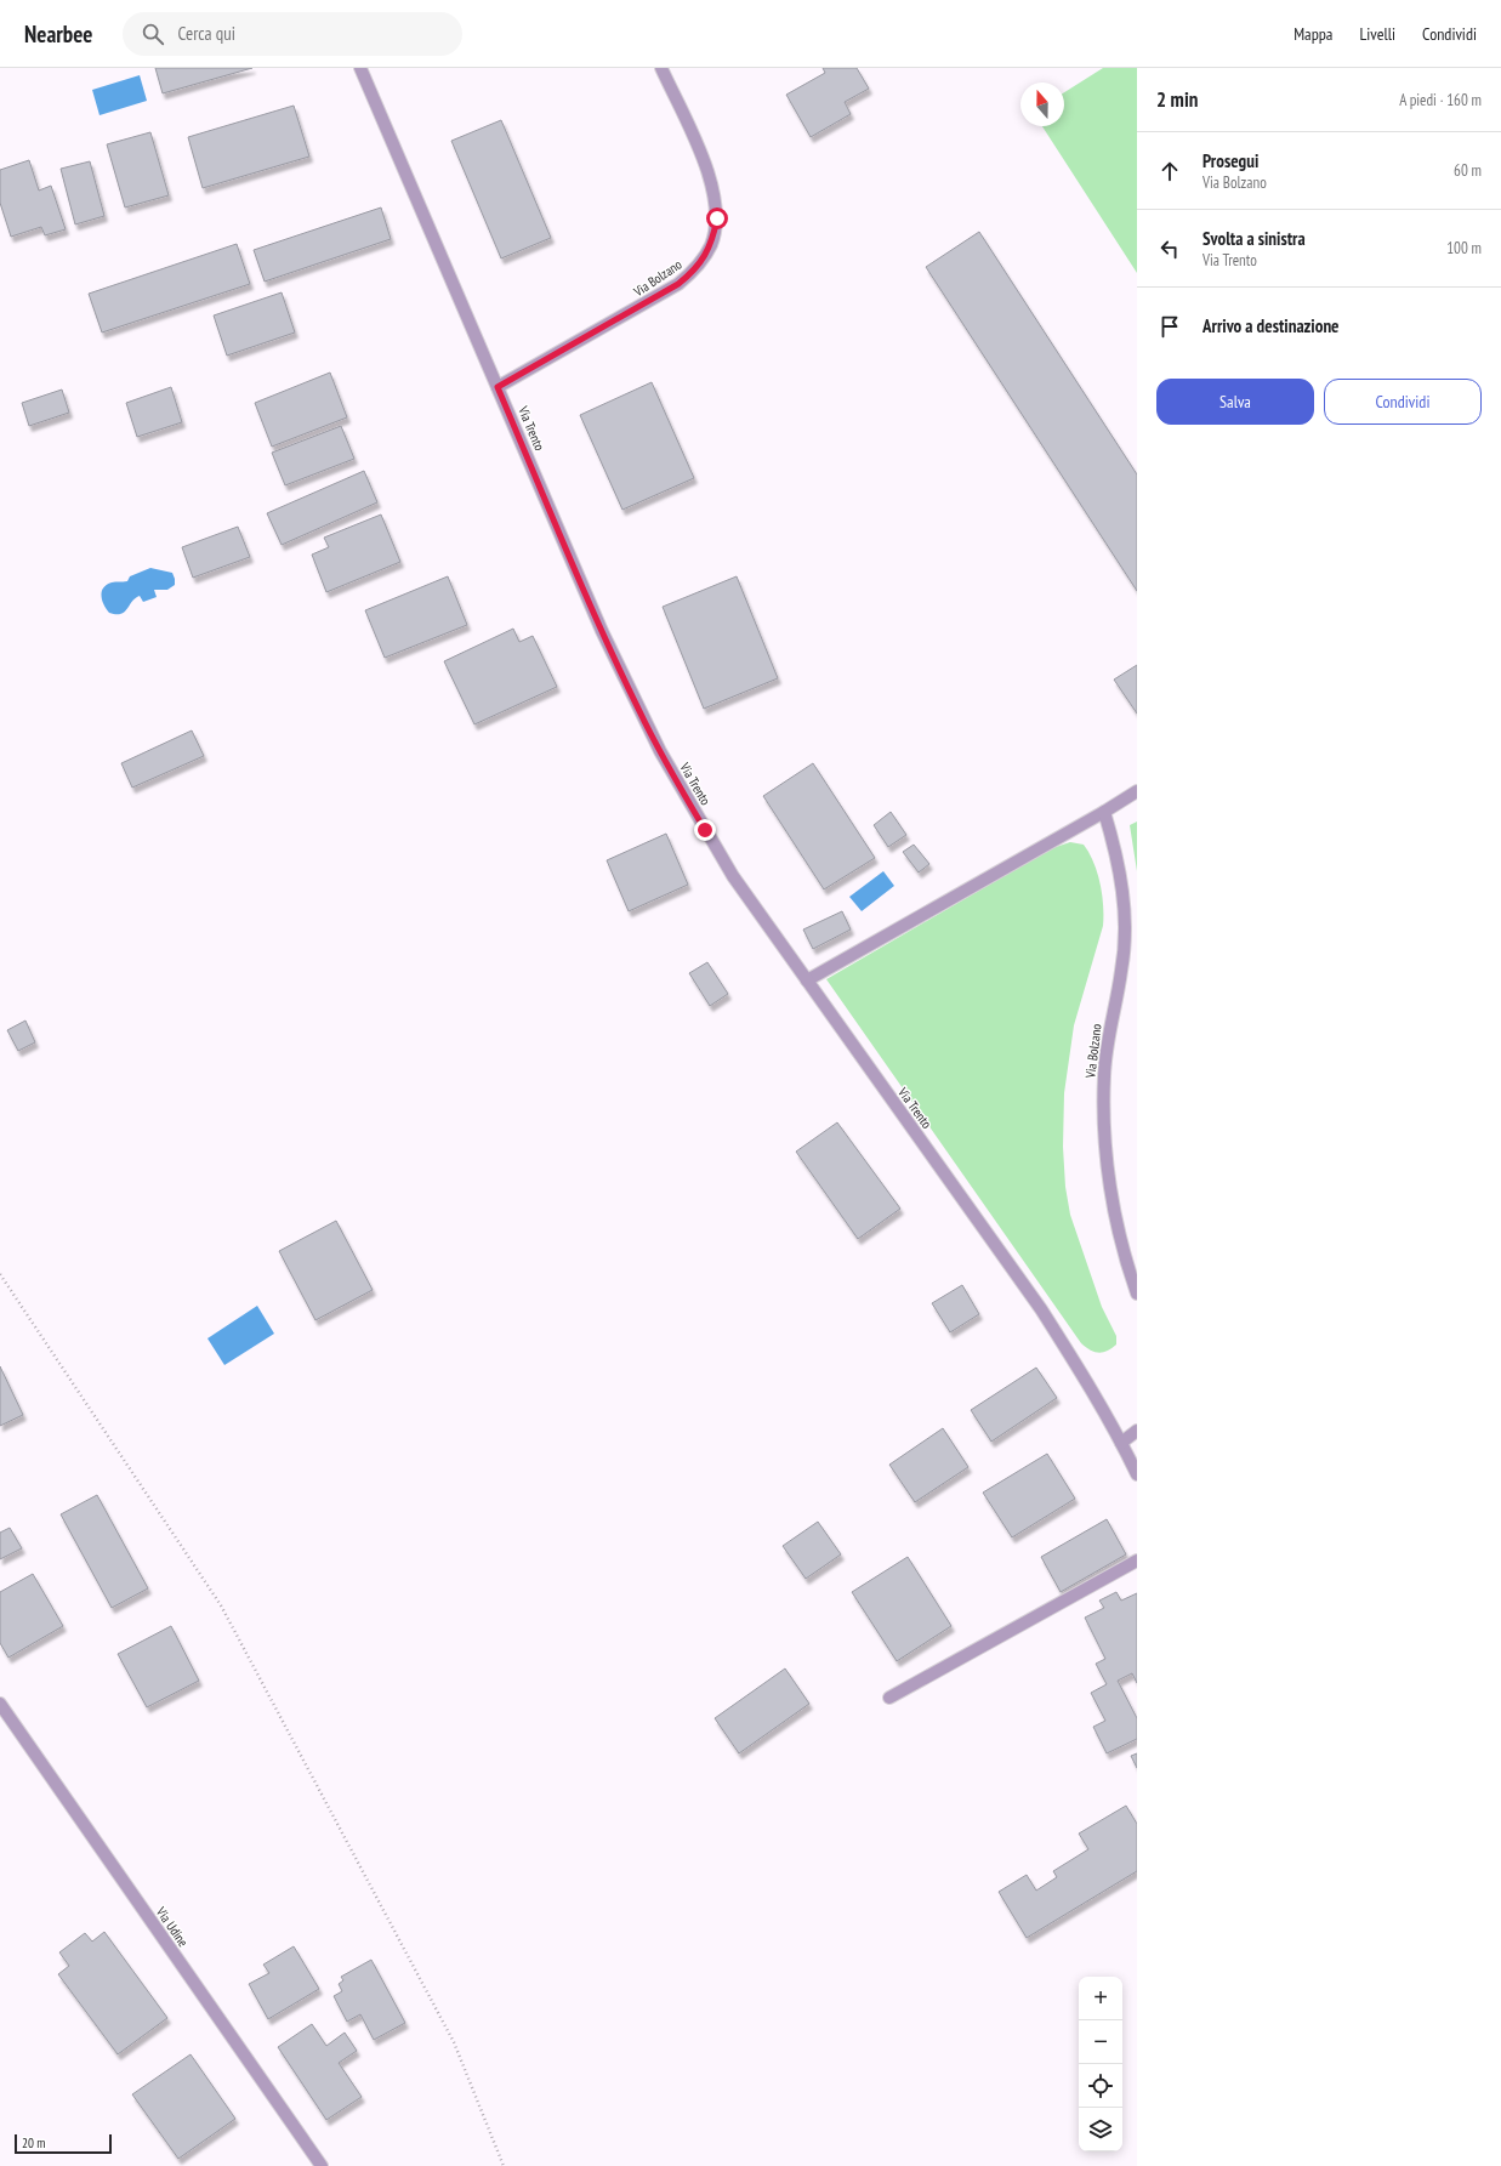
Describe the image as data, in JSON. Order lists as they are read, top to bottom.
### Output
{
  "streets": {
    "street": ["Via Bolzano", "Via Trento", "Via Udine"]
  },
  "crossings": [
    ["Via Bolzano", "Via Trento"]
  ],
  "scale_bar": "20 m",
  "north": "top",
  "page": {
    "header": "Nearbee",
    "search": "Cerca qui",
    "nav": ["Mappa", "Livelli", "Condividi"],
    "heading": ["2 min", "A piedi · 160 m"],
    "list": [
      ["Prosegui", "Via Bolzano", "60 m"],
      ["Svolta a sinistra", "Via Trento", "100 m"],
      "Arrivo a destinazione"
    ],
    "buttons": ["Salva", "Condividi"],
    "map_buttons": ["+", "−"],
    "scale": "20 m"
  }
}
